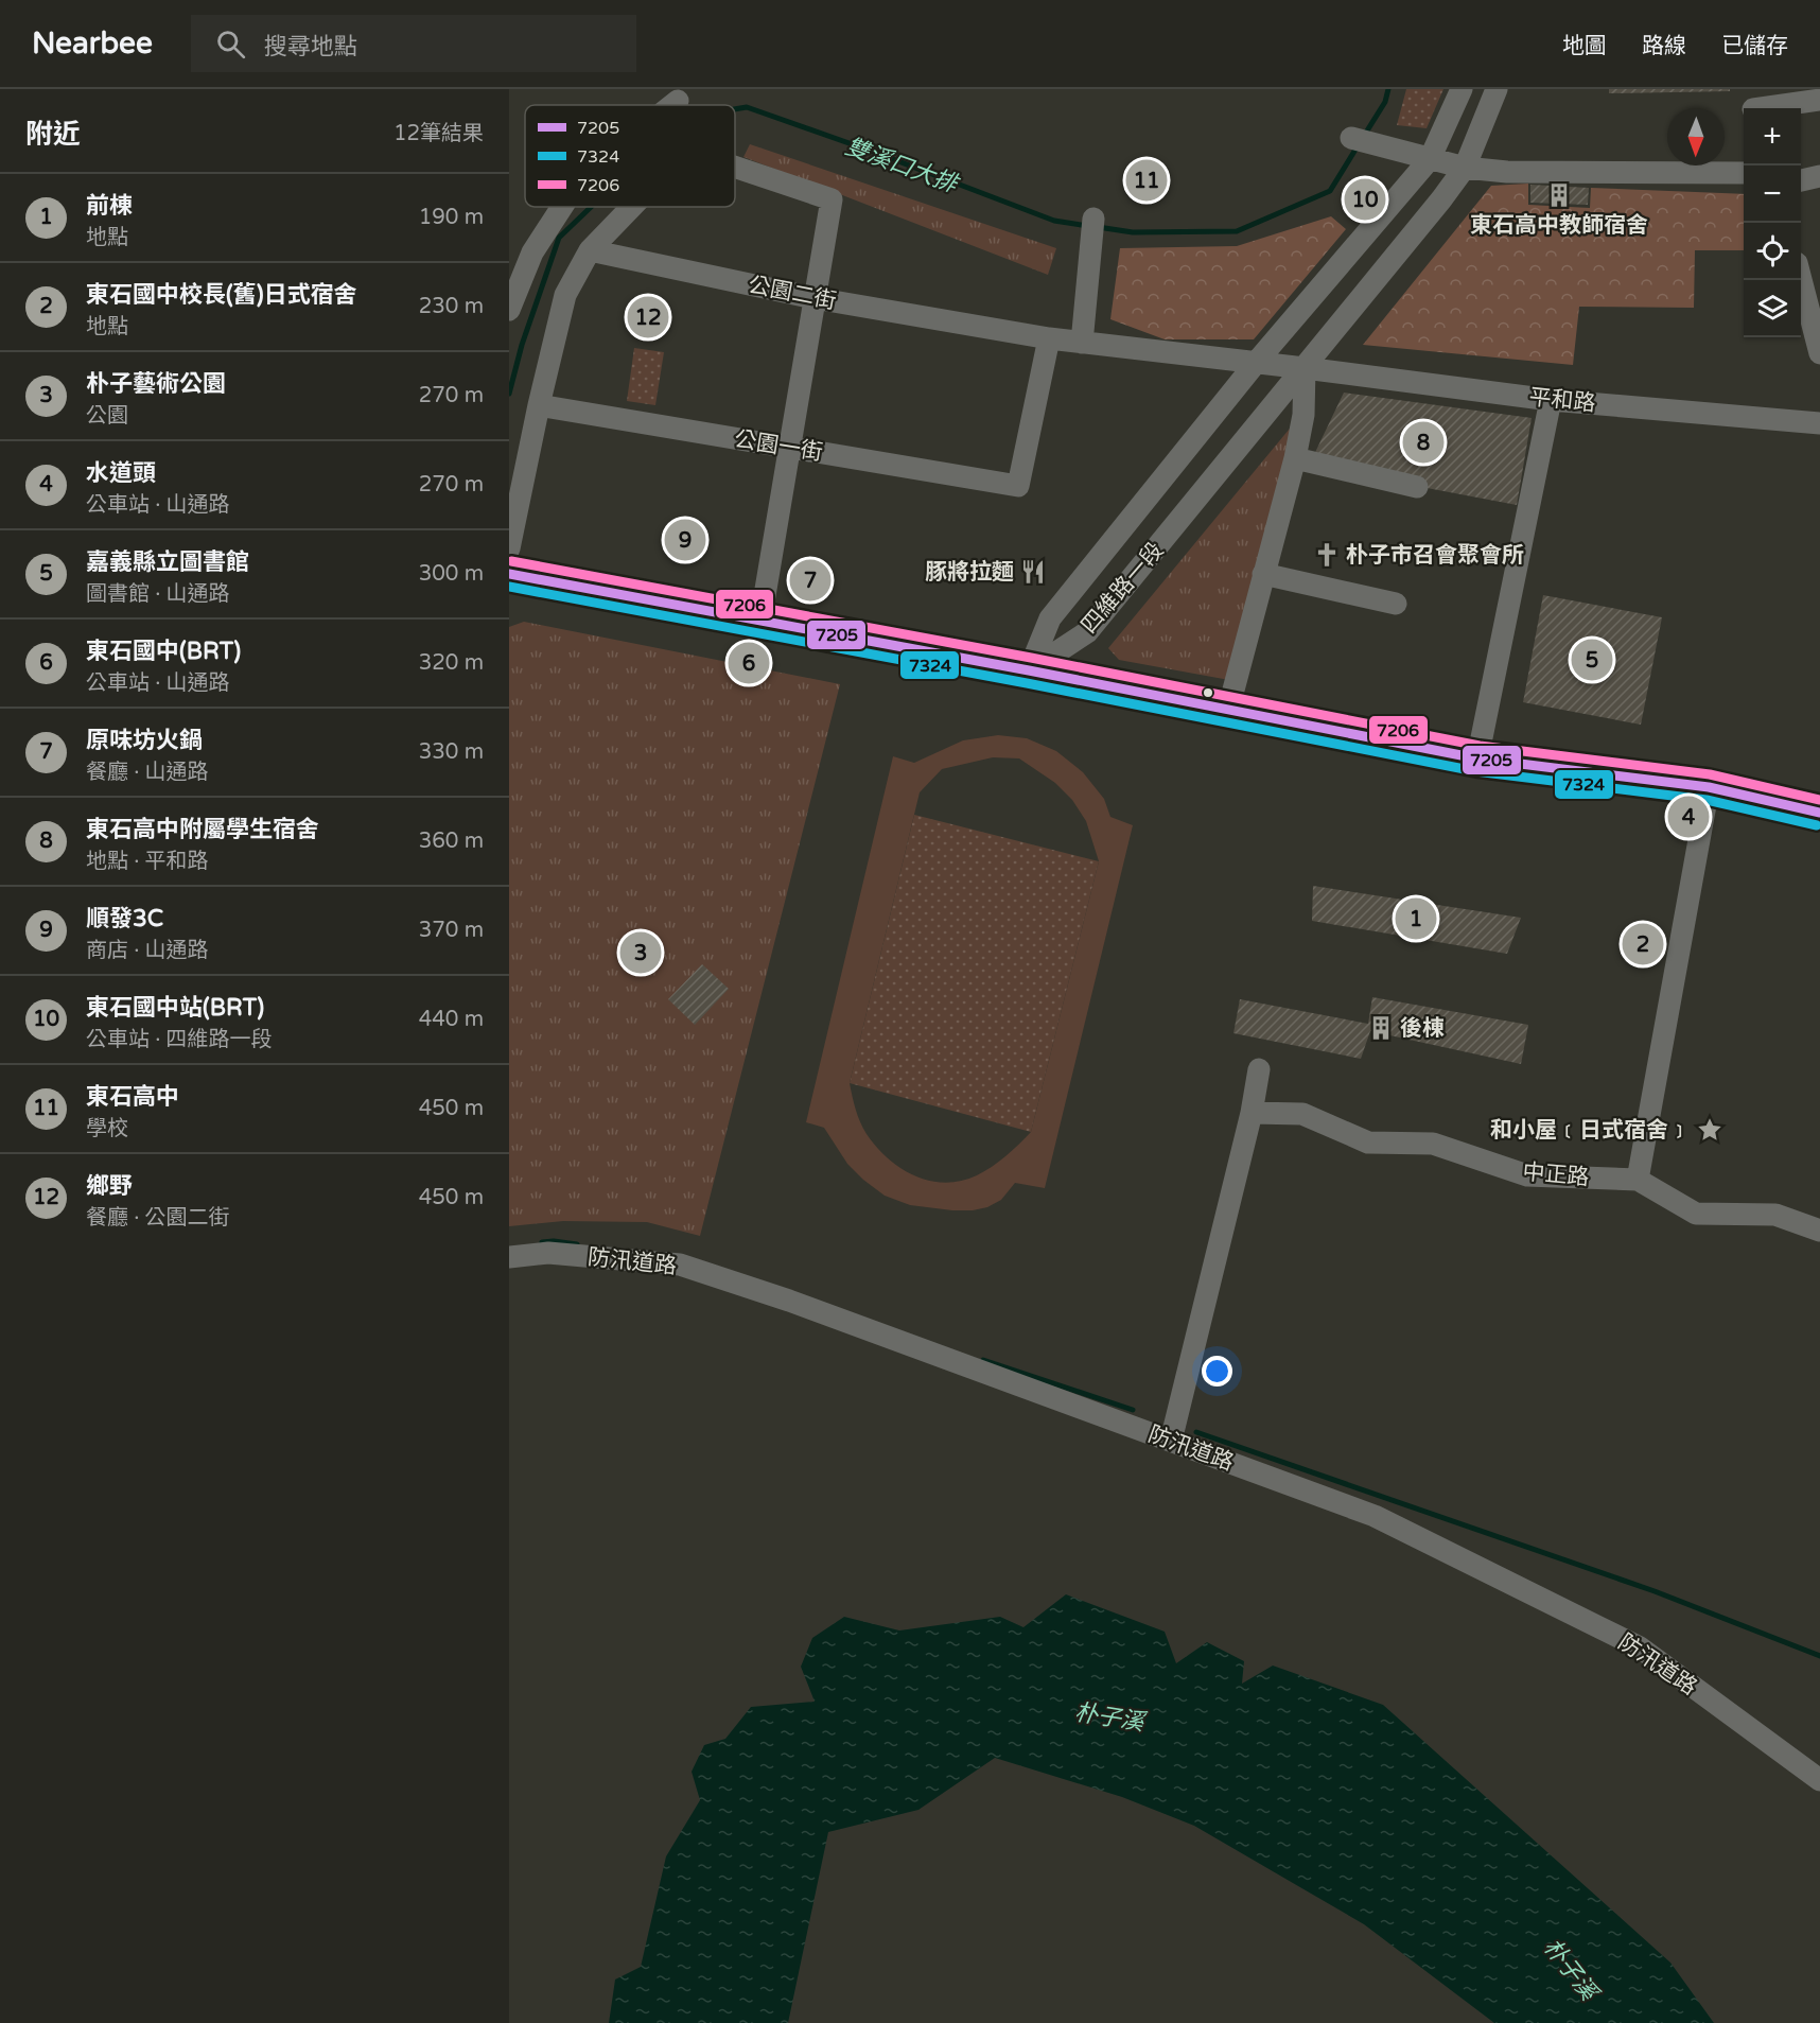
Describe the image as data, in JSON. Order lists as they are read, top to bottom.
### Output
{
  "streets": {
    "street": [
      "公園二街",
      "平和路",
      "公園一街",
      "四維路一段",
      "中正路",
      "防汛道路"
    ]
  },
  "crossings": [
    ["公園二街", "平和路"],
    ["公園二街", "公園一街"],
    ["公園二街", "四維路一段"],
    ["平和路", "四維路一段"]
  ],
  "water": ["雙溪口大排", "朴子溪"],
  "places": {
    "building": ["東石高中教師宿舍", "後棟"],
    "church": ["朴子市召會聚會所"],
    "restaurant": ["豚將拉麵"],
    "place": ["和小屋﹝日式宿舍﹞"]
  },
  "lines": ["transit line 7206", "transit line 7205", "transit line 7324"],
  "legend": ["7205", "7324", "7206"],
  "north": "bottom",
  "page": {
    "header": "Nearbee",
    "search": "搜尋地點",
    "nav": ["地圖", "路線", "已儲存"],
    "heading": ["附近", "12筆結果"],
    "map_buttons": ["+", "−"],
    "pins": [
      "11",
      "10",
      "12",
      "8",
      "9",
      "7",
      "5",
      "6",
      "4",
      "1",
      "2",
      "3"
    ],
    "list": [
      {
        "mark": "1",
        "name": "前棟",
        "note": "地點",
        "value": "190 m"
      },
      {
        "mark": "2",
        "name": "東石國中校長(舊)日式宿舍",
        "note": "地點",
        "value": "230 m"
      },
      {
        "mark": "3",
        "name": "朴子藝術公園",
        "note": "公園",
        "value": "270 m"
      },
      {
        "mark": "4",
        "name": "水道頭",
        "note": "公車站 · 山通路",
        "value": "270 m"
      },
      {
        "mark": "5",
        "name": "嘉義縣立圖書館",
        "note": "圖書館 · 山通路",
        "value": "300 m"
      },
      {
        "mark": "6",
        "name": "東石國中(BRT)",
        "note": "公車站 · 山通路",
        "value": "320 m"
      },
      {
        "mark": "7",
        "name": "原味坊火鍋",
        "note": "餐廳 · 山通路",
        "value": "330 m"
      },
      {
        "mark": "8",
        "name": "東石高中附屬學生宿舍",
        "note": "地點 · 平和路",
        "value": "360 m"
      },
      {
        "mark": "9",
        "name": "順發3C",
        "note": "商店 · 山通路",
        "value": "370 m"
      },
      {
        "mark": "10",
        "name": "東石國中站(BRT)",
        "note": "公車站 · 四維路一段",
        "value": "440 m"
      },
      {
        "mark": "11",
        "name": "東石高中",
        "note": "學校",
        "value": "450 m"
      },
      {
        "mark": "12",
        "name": "鄉野",
        "note": "餐廳 · 公園二街",
        "value": "450 m"
      }
    ]
  }
}
